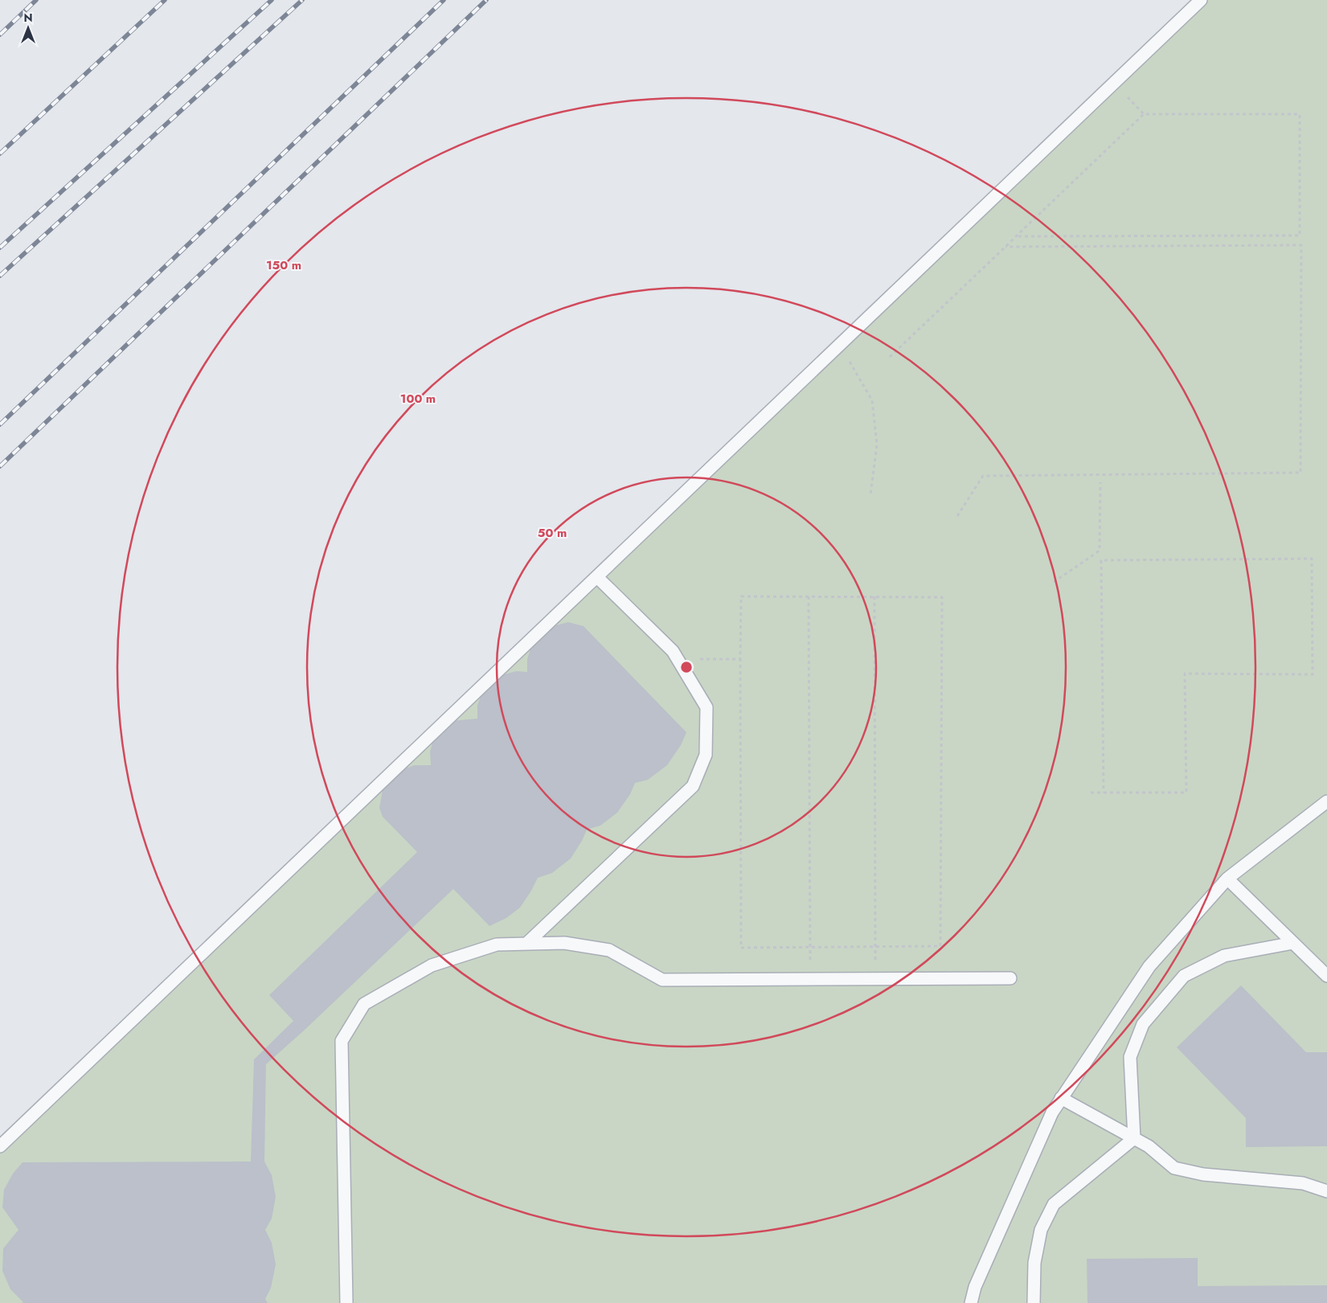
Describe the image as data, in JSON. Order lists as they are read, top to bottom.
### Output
{
  "north": "top",
  "rings": ["150 m", "100 m", "50 m"]
}
